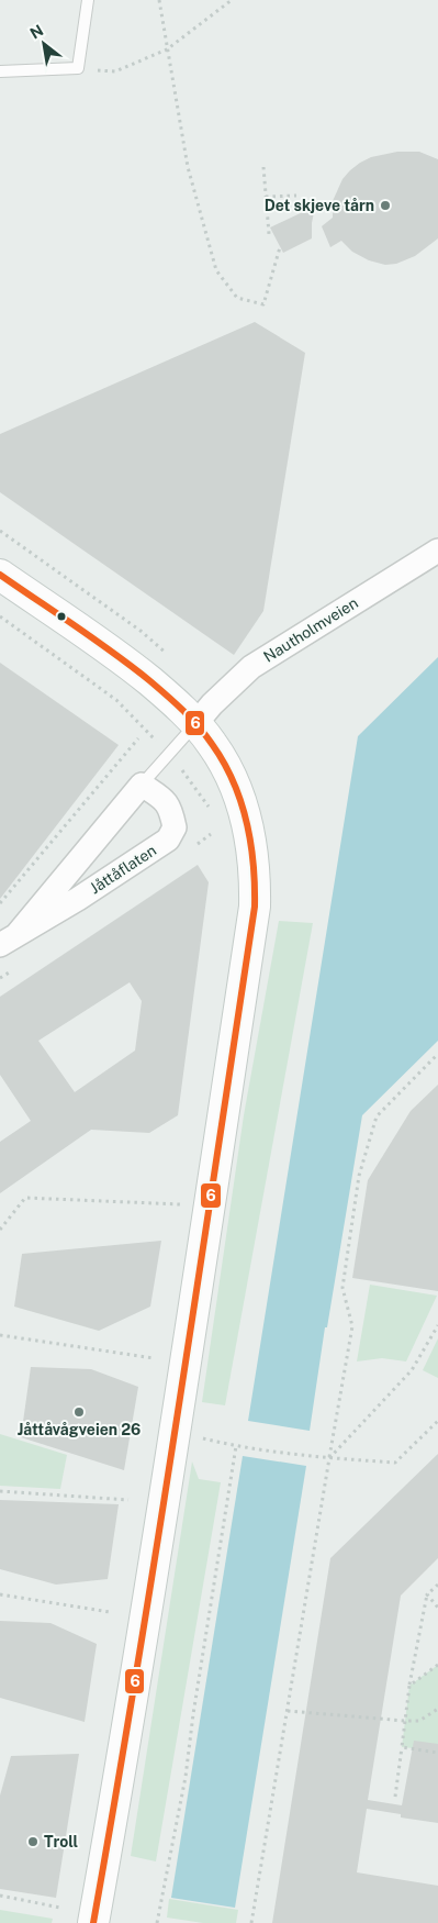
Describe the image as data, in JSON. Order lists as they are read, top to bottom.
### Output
{
  "streets": {
    "street": ["Nautholmveien", "Jåttåflaten"]
  },
  "crossings": [
    ["Nautholmveien", "Jåttåflaten"]
  ],
  "places": ["Det skjeve tårn", "Jåttåvågveien 26", "Troll"],
  "lines": ["transit line 6"],
  "north": "top left"
}
